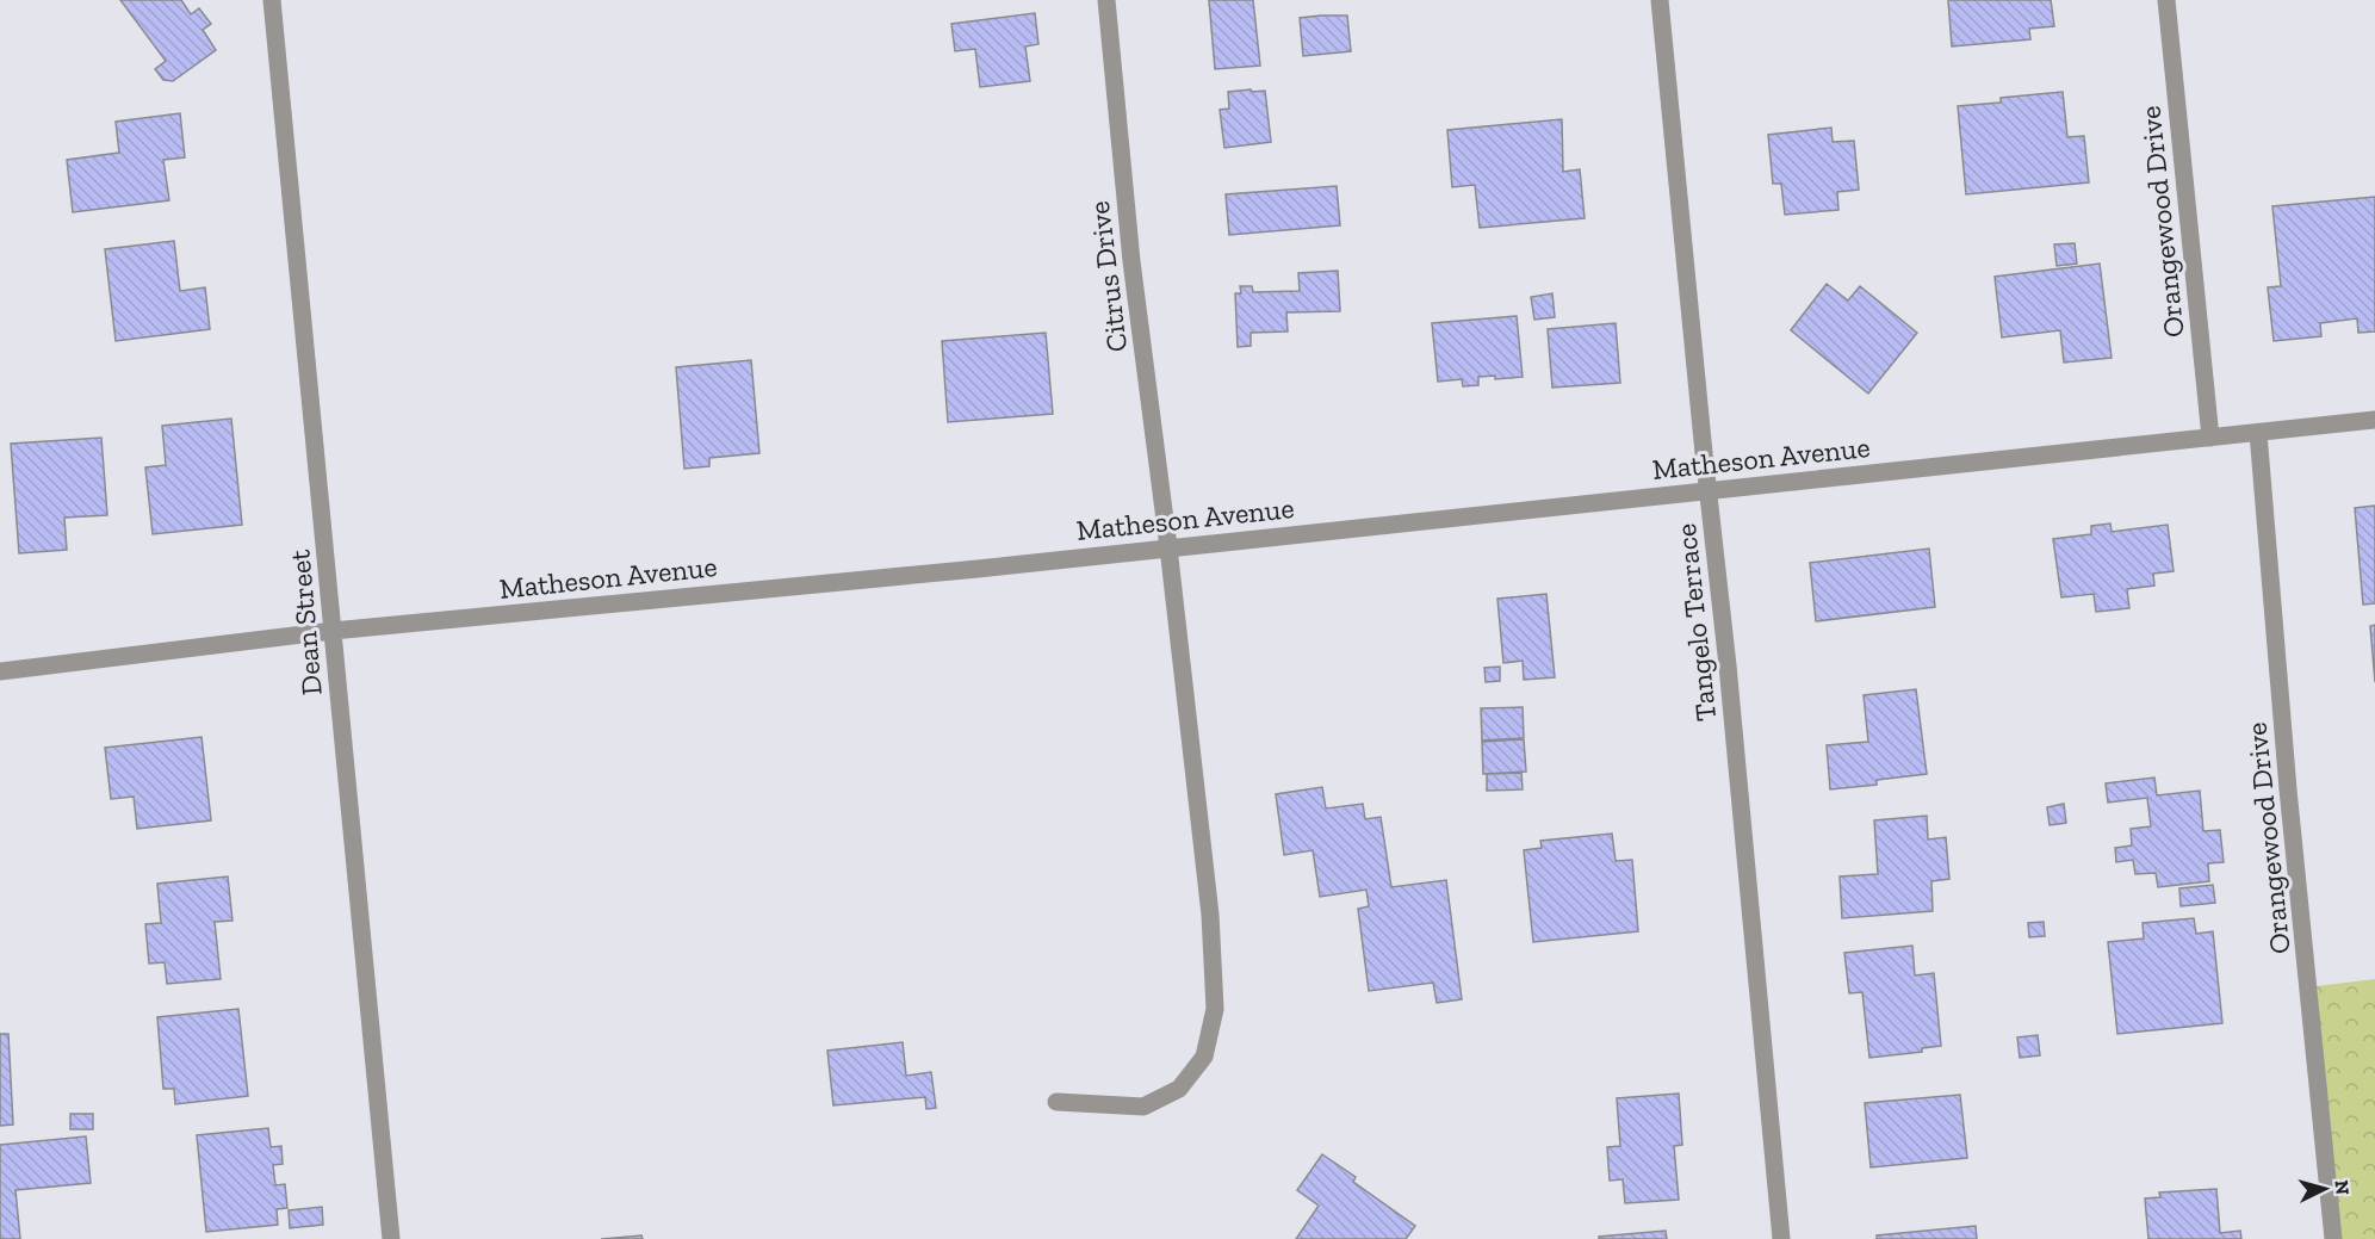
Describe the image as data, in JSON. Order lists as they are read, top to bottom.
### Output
{
  "streets": {
    "street": [
      "Orangewood Drive",
      "Citrus Drive",
      "Matheson Avenue",
      "Dean Street",
      "Tangelo Terrace"
    ]
  },
  "crossings": [
    ["Orangewood Drive", "Matheson Avenue"],
    ["Citrus Drive", "Matheson Avenue"],
    ["Matheson Avenue", "Dean Street"],
    ["Matheson Avenue", "Tangelo Terrace"]
  ],
  "north": "right"
}
